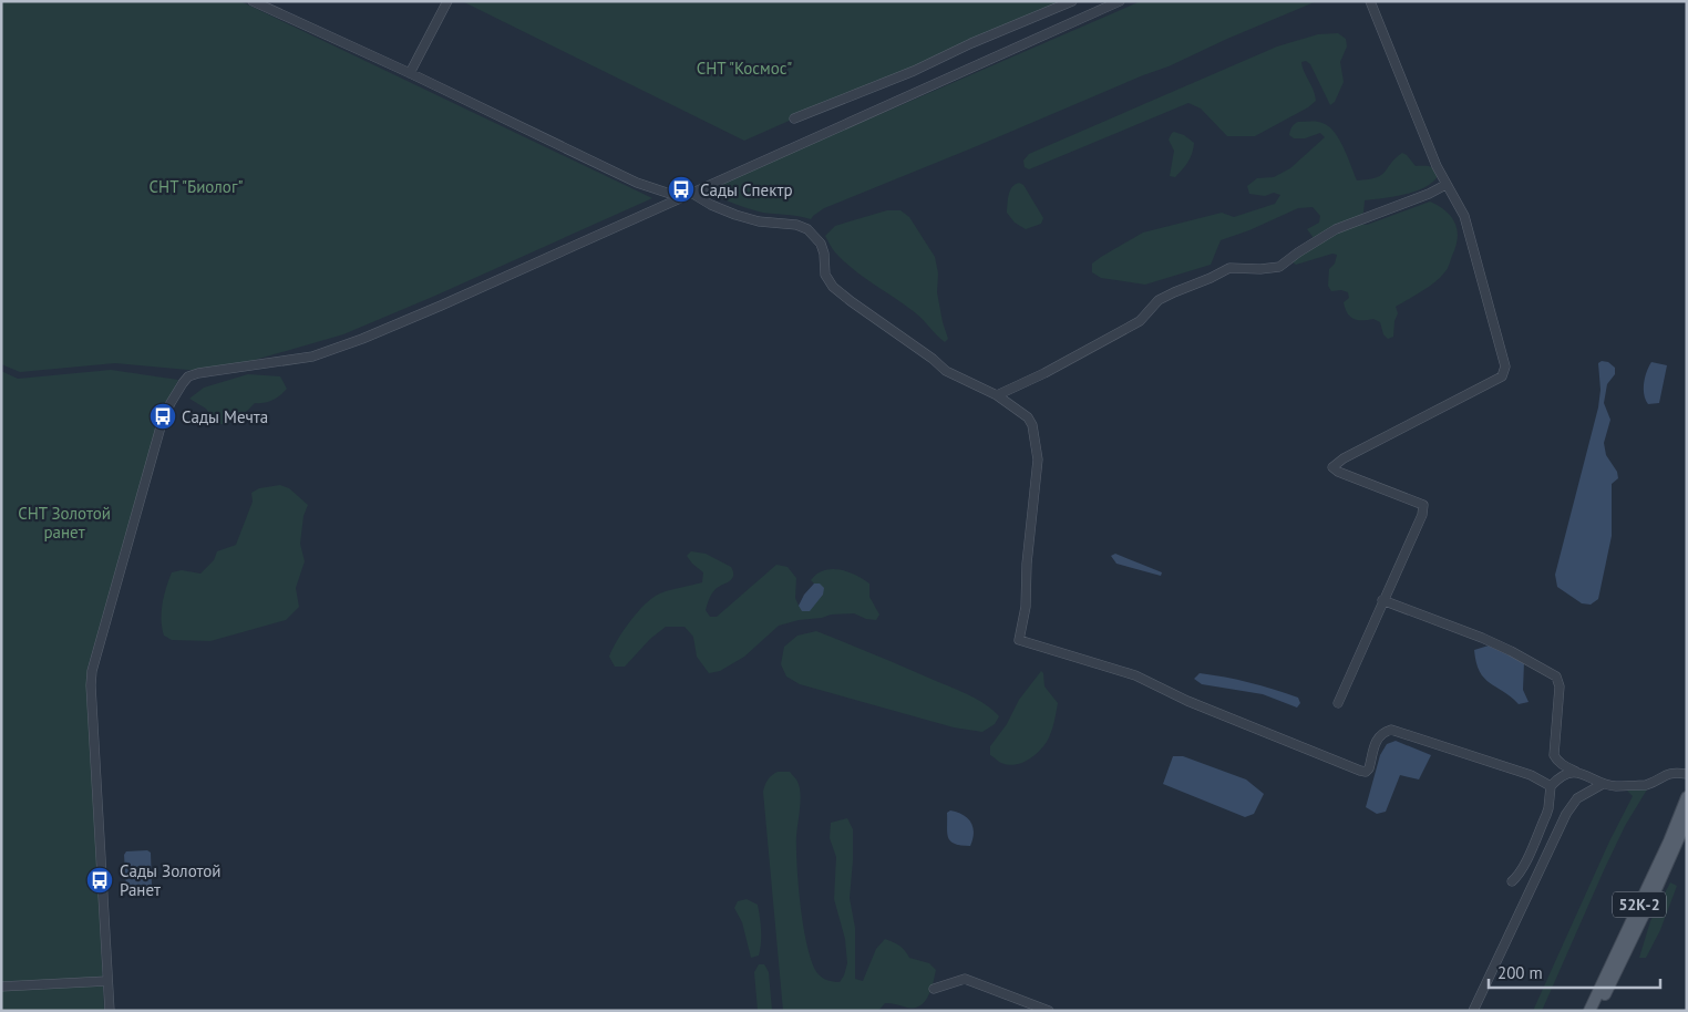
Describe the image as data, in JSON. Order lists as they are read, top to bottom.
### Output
{
  "streets": {
    "main road": ["52К-2"]
  },
  "parks": ["СНТ \"Космос\"", "СНТ \"Биолог\"", "СНТ Золотой ранет"],
  "places": {
    "bus stop": ["Сады Спектр", "Сады Мечта", "Сады Золотой Ранет"]
  },
  "scale_bar": "200 m"
}
